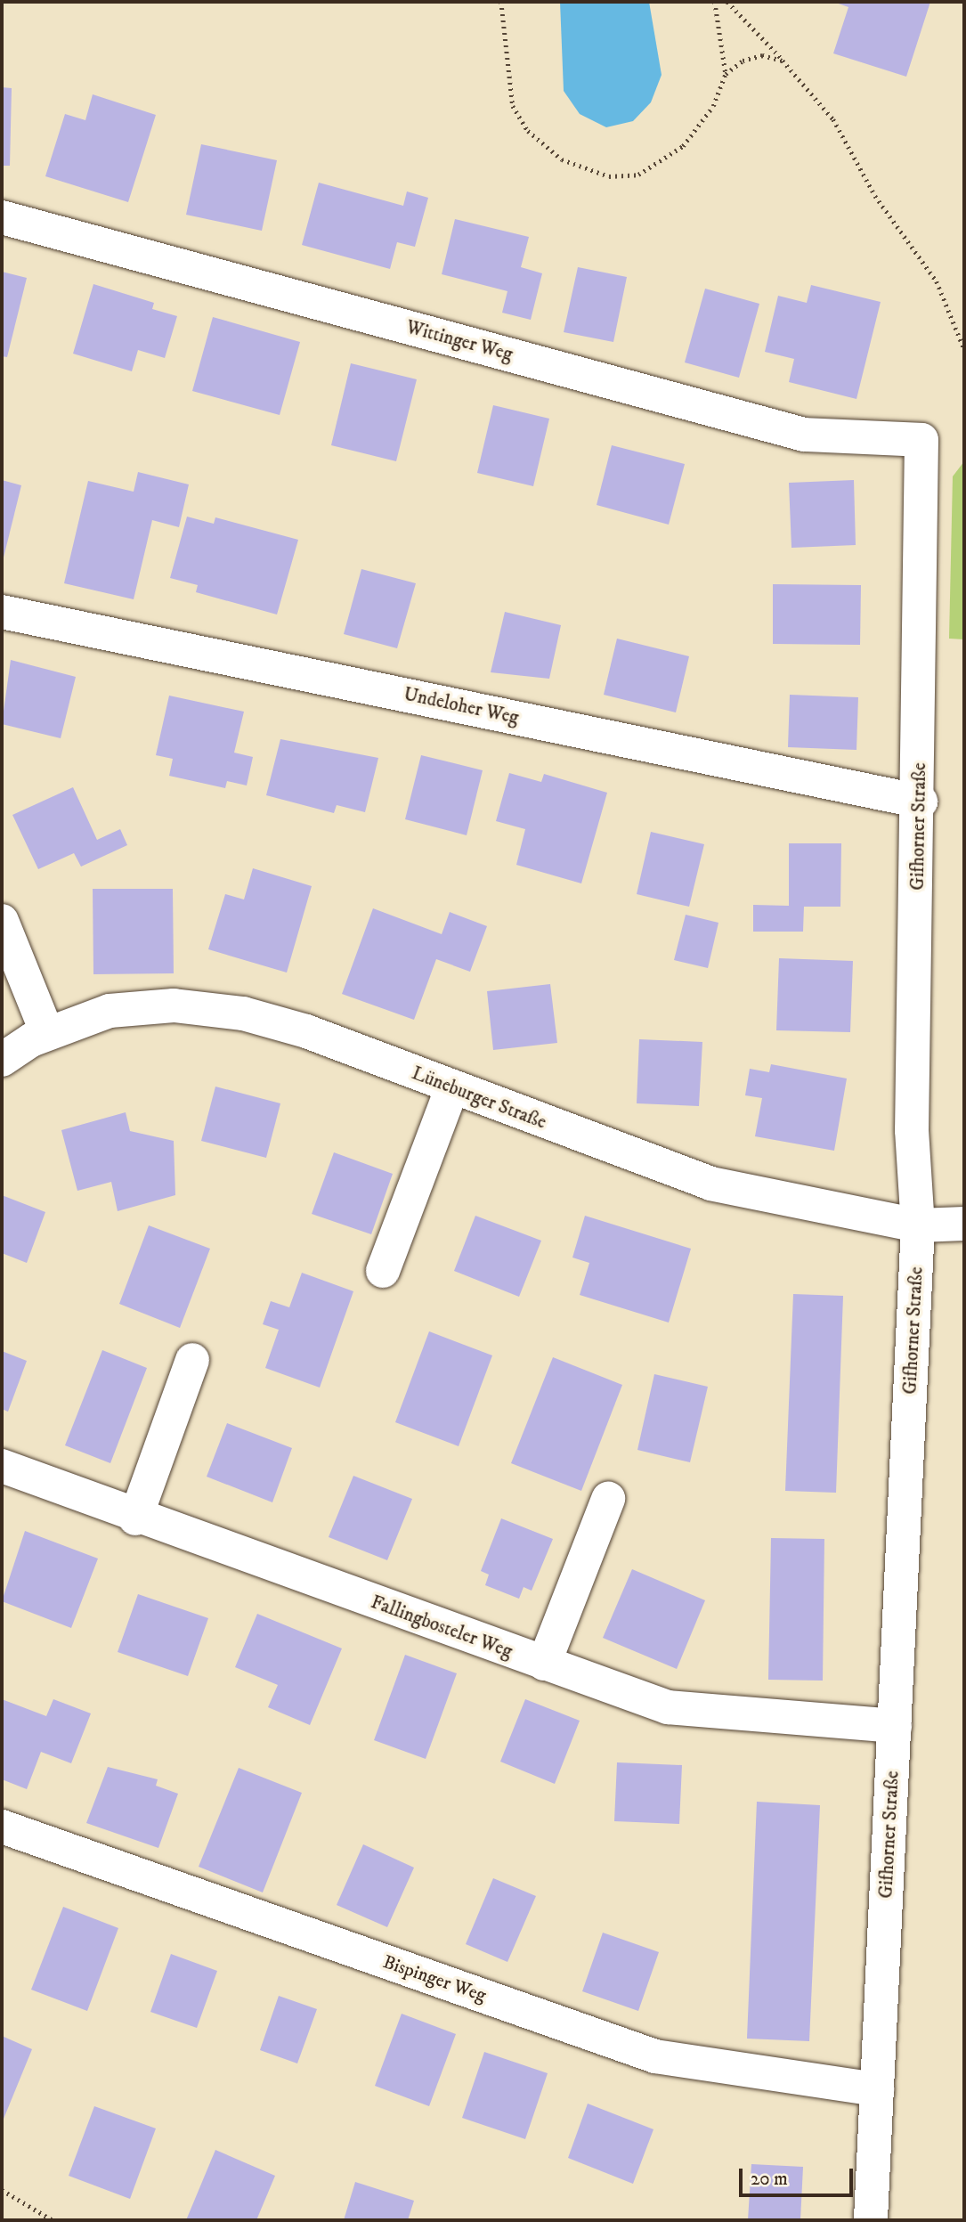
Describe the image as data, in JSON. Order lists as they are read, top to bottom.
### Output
{
  "streets": {
    "street": [
      "Wittinger Weg",
      "Undeloher Weg",
      "Gifhorner Straße",
      "Lüneburger Straße",
      "Fallingbosteler Weg",
      "Bispinger Weg"
    ]
  },
  "crossings": [
    ["Wittinger Weg", "Gifhorner Straße"],
    ["Undeloher Weg", "Gifhorner Straße"],
    ["Gifhorner Straße", "Lüneburger Straße"],
    ["Gifhorner Straße", "Fallingbosteler Weg"],
    ["Gifhorner Straße", "Bispinger Weg"]
  ],
  "scale_bar": "20 m"
}
